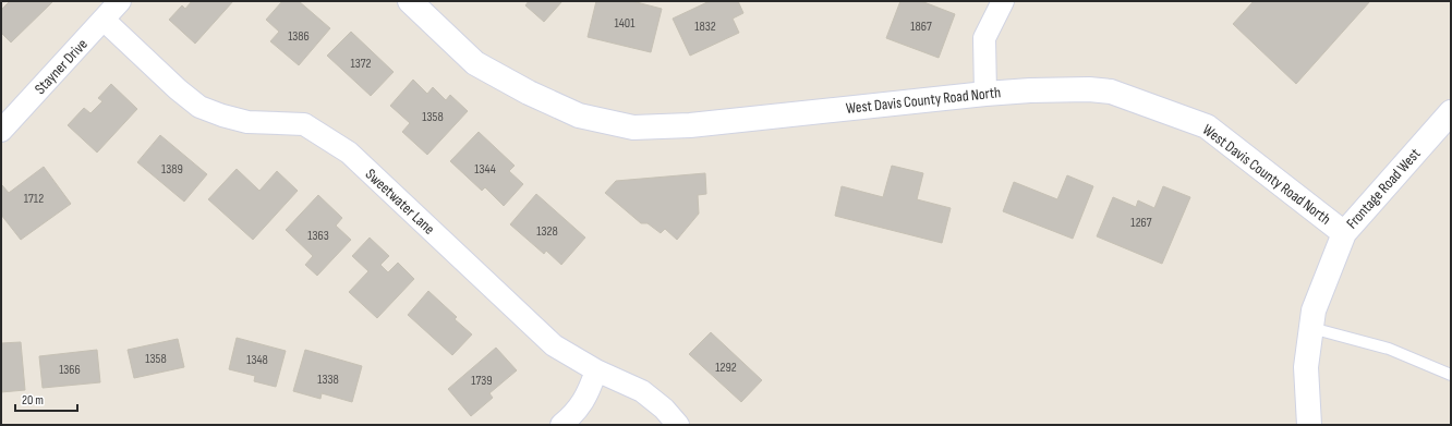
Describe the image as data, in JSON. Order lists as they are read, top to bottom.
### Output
{
  "streets": {
    "street": [
      "Stayner Drive",
      "West Davis County Road North",
      "Frontage Road West",
      "Sweetwater Lane"
    ]
  },
  "crossings": [
    ["Stayner Drive", "Sweetwater Lane"],
    ["West Davis County Road North", "Frontage Road West"]
  ],
  "house_numbers": [
    "1401",
    "1832",
    "1867",
    "1386",
    "1372",
    "1358",
    "1389",
    "1344",
    "1712",
    "1267",
    "1328",
    "1363",
    "1358",
    "1348",
    "1292",
    "1366",
    "1338",
    "1739"
  ],
  "scale_bar": "20 m"
}
